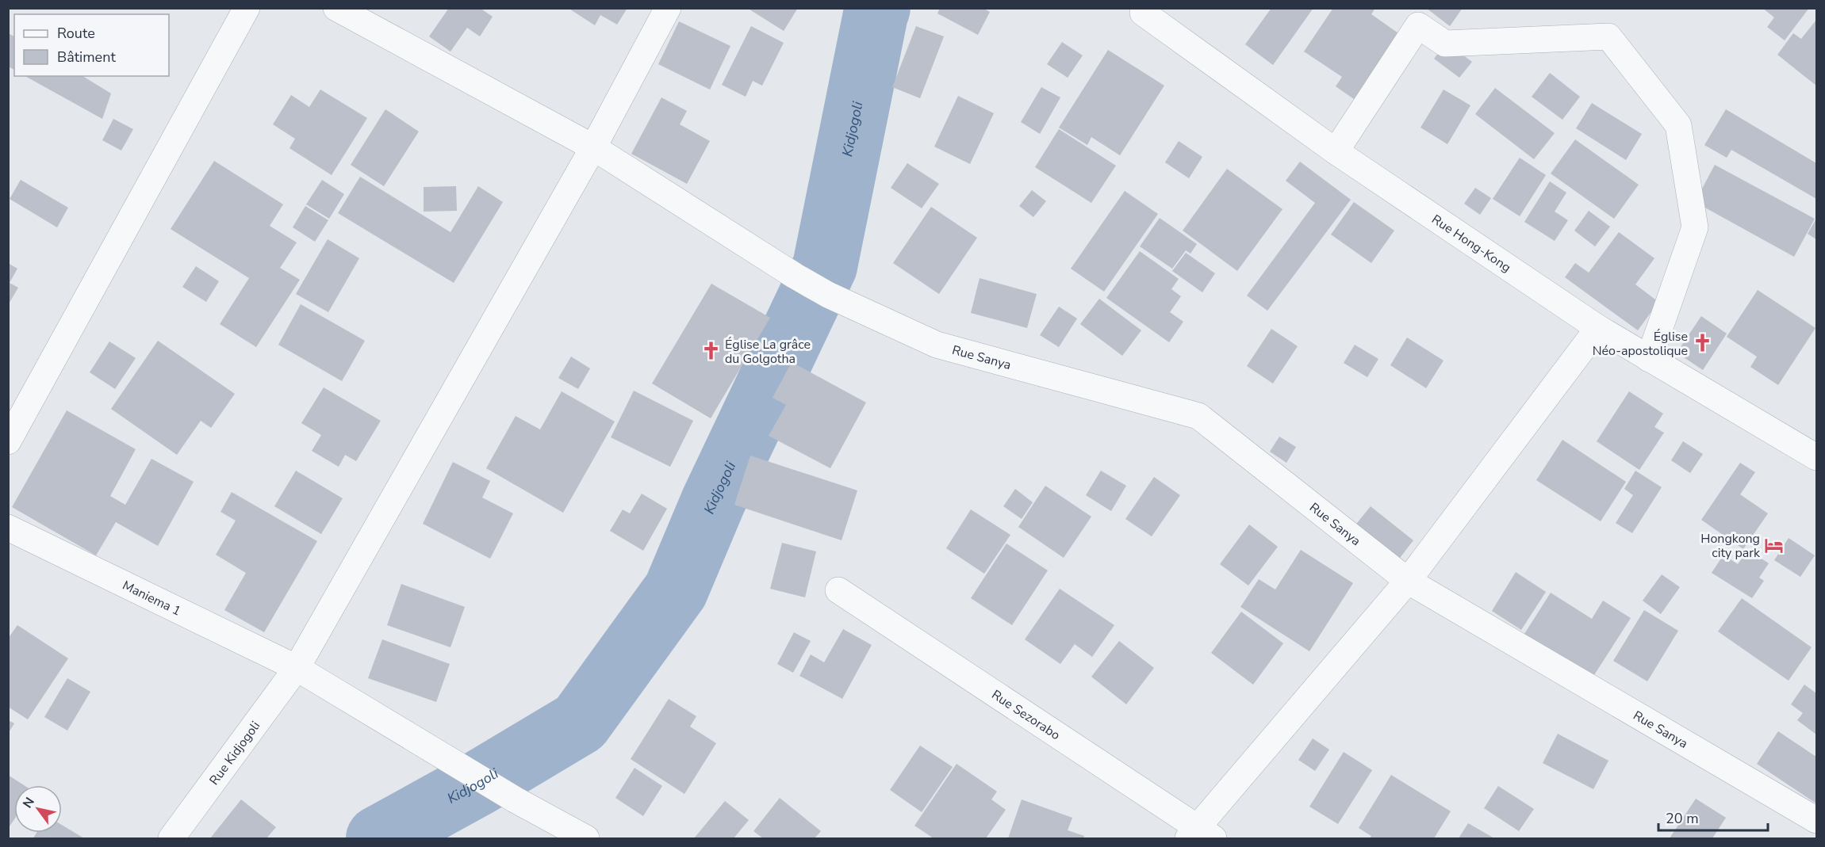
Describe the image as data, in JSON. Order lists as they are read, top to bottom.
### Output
{
  "streets": {
    "street": [
      "Rue Hong-Kong",
      "Rue Sanya",
      "Maniema 1",
      "Rue Sezorabo",
      "Rue Kidjogoli"
    ]
  },
  "crossings": [
    ["Rue Sanya", "Rue Kidjogoli"],
    ["Maniema 1", "Rue Kidjogoli"]
  ],
  "water": ["Kidjogoli"],
  "places": {
    "church": ["Église Néo-apostolique", "Église La grâce du Golgotha"],
    "hotel": ["Hongkong city park"]
  },
  "legend": ["Route", "Bâtiment"],
  "scale_bar": "20 m",
  "north": "top left"
}
